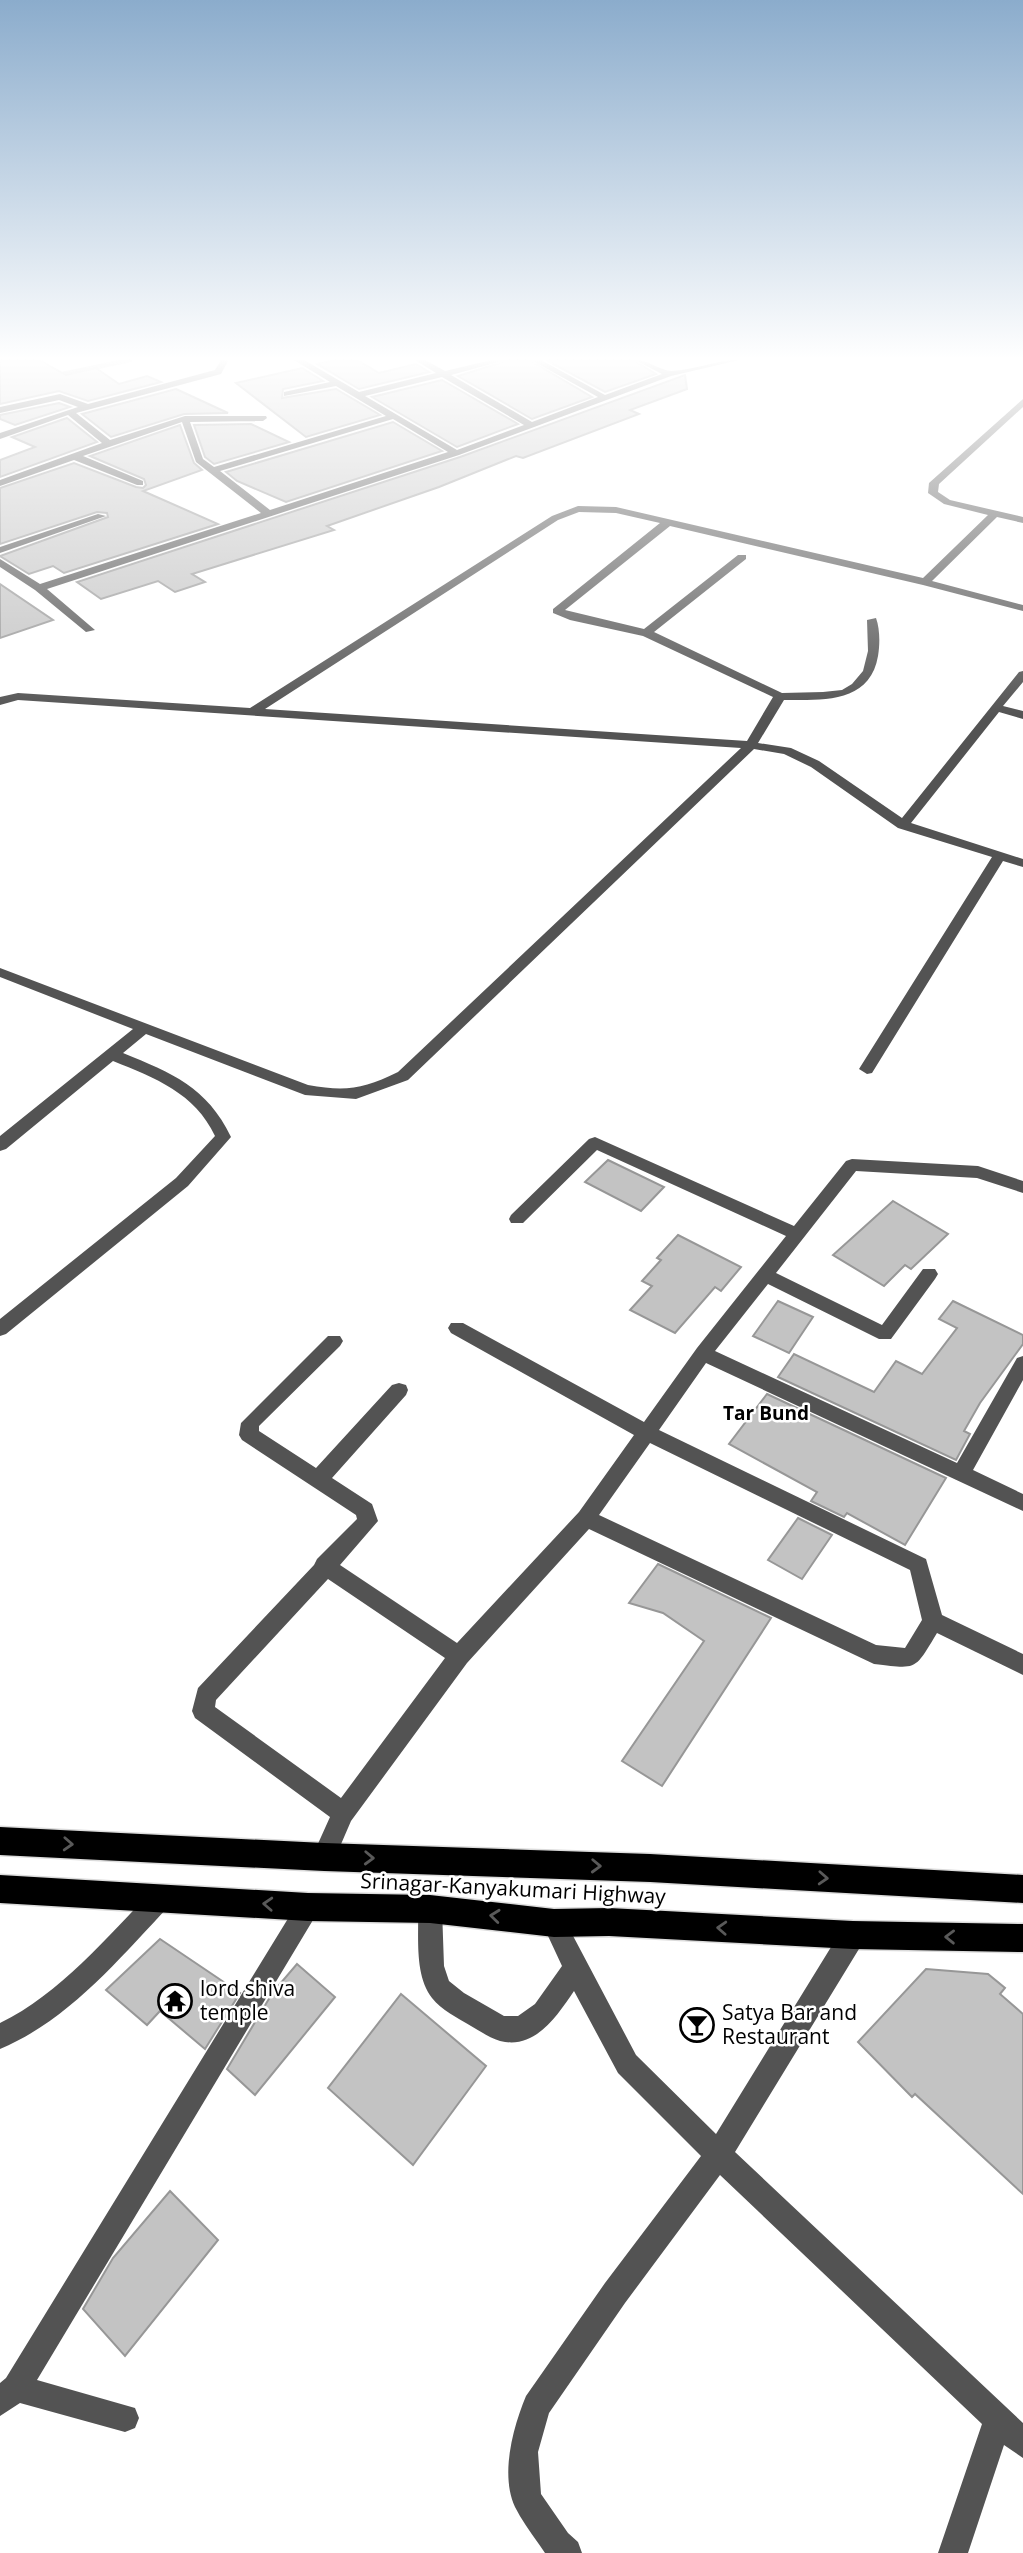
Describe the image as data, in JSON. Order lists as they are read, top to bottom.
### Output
{
  "streets": {
    "highway": ["Srinagar-Kanyakumari Highway"]
  },
  "districts": ["Tar Bund"],
  "places": {
    "temple": ["lord shiva temple"],
    "bar": ["Satya Bar and Restaurant"]
  }
}
